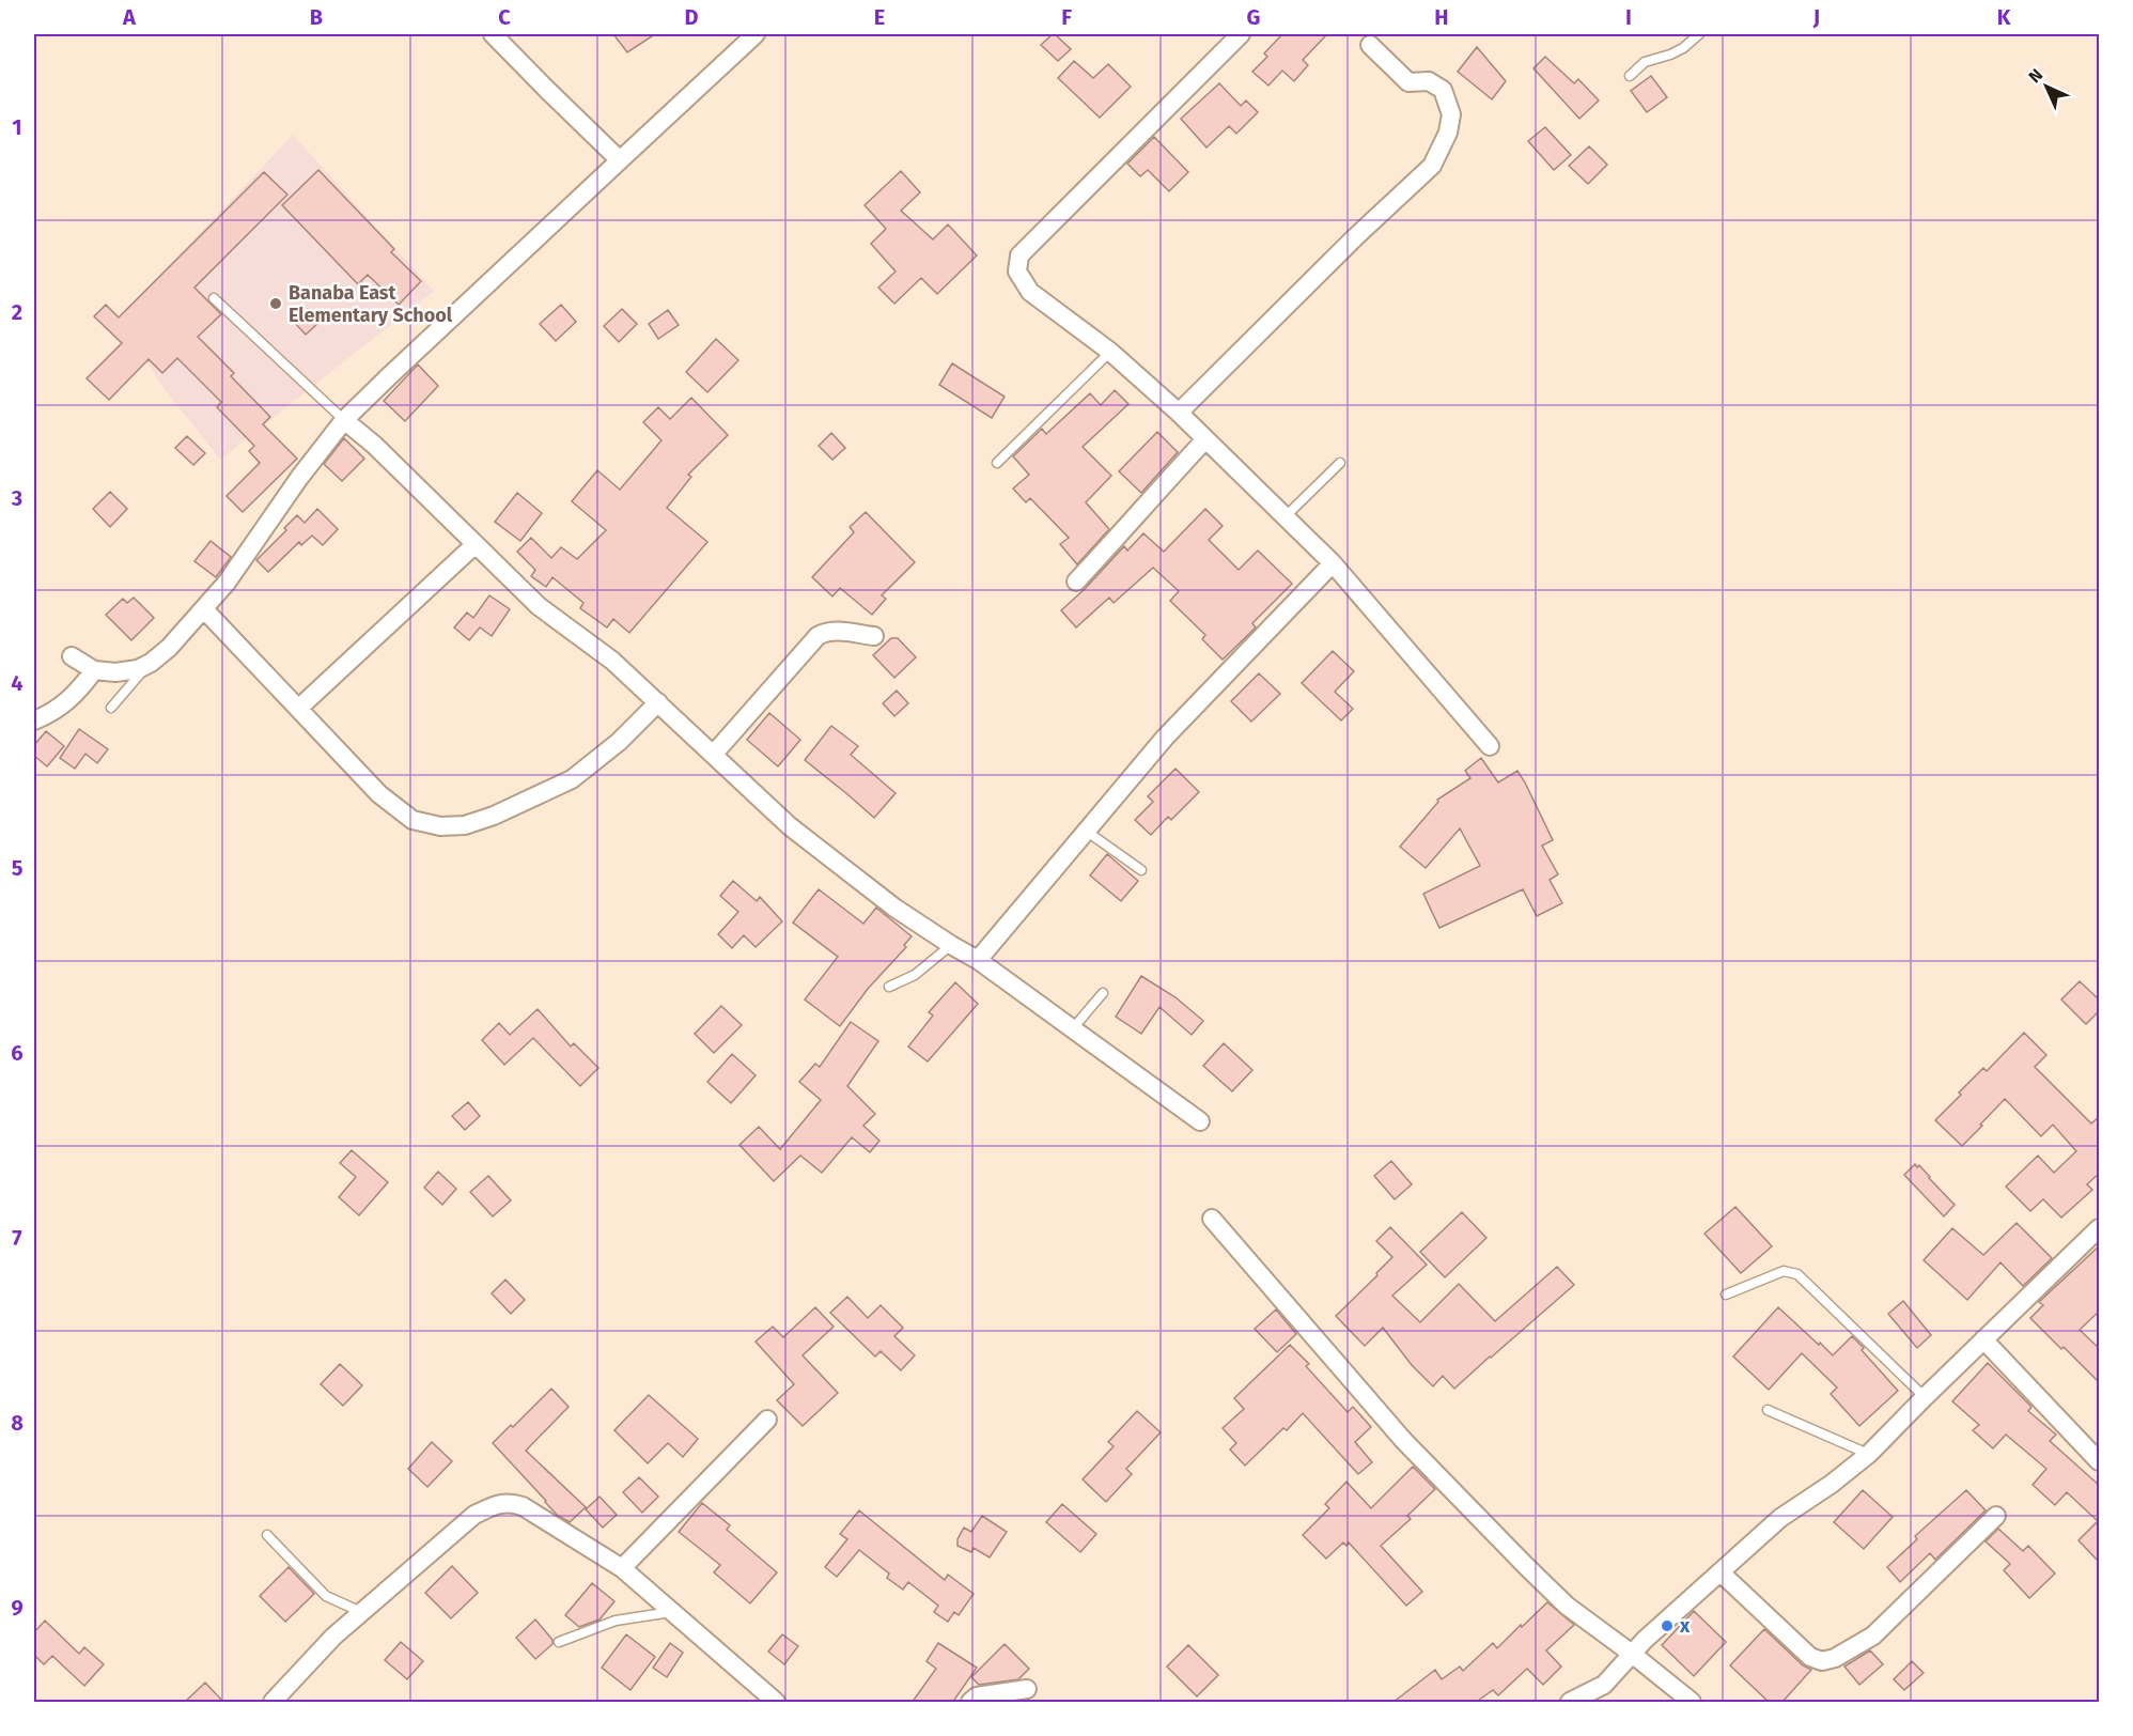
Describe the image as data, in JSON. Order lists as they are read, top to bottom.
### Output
{
  "places": ["Banaba East Elementary School", "x"],
  "north": "top left",
  "grid": {
    "columns": [
      "A",
      "B",
      "C",
      "D",
      "E",
      "F",
      "G",
      "H",
      "I",
      "J",
      "K"
    ],
    "rows": [
      "1",
      "2",
      "3",
      "4",
      "5",
      "6",
      "7",
      "8",
      "9"
    ]
  }
}
